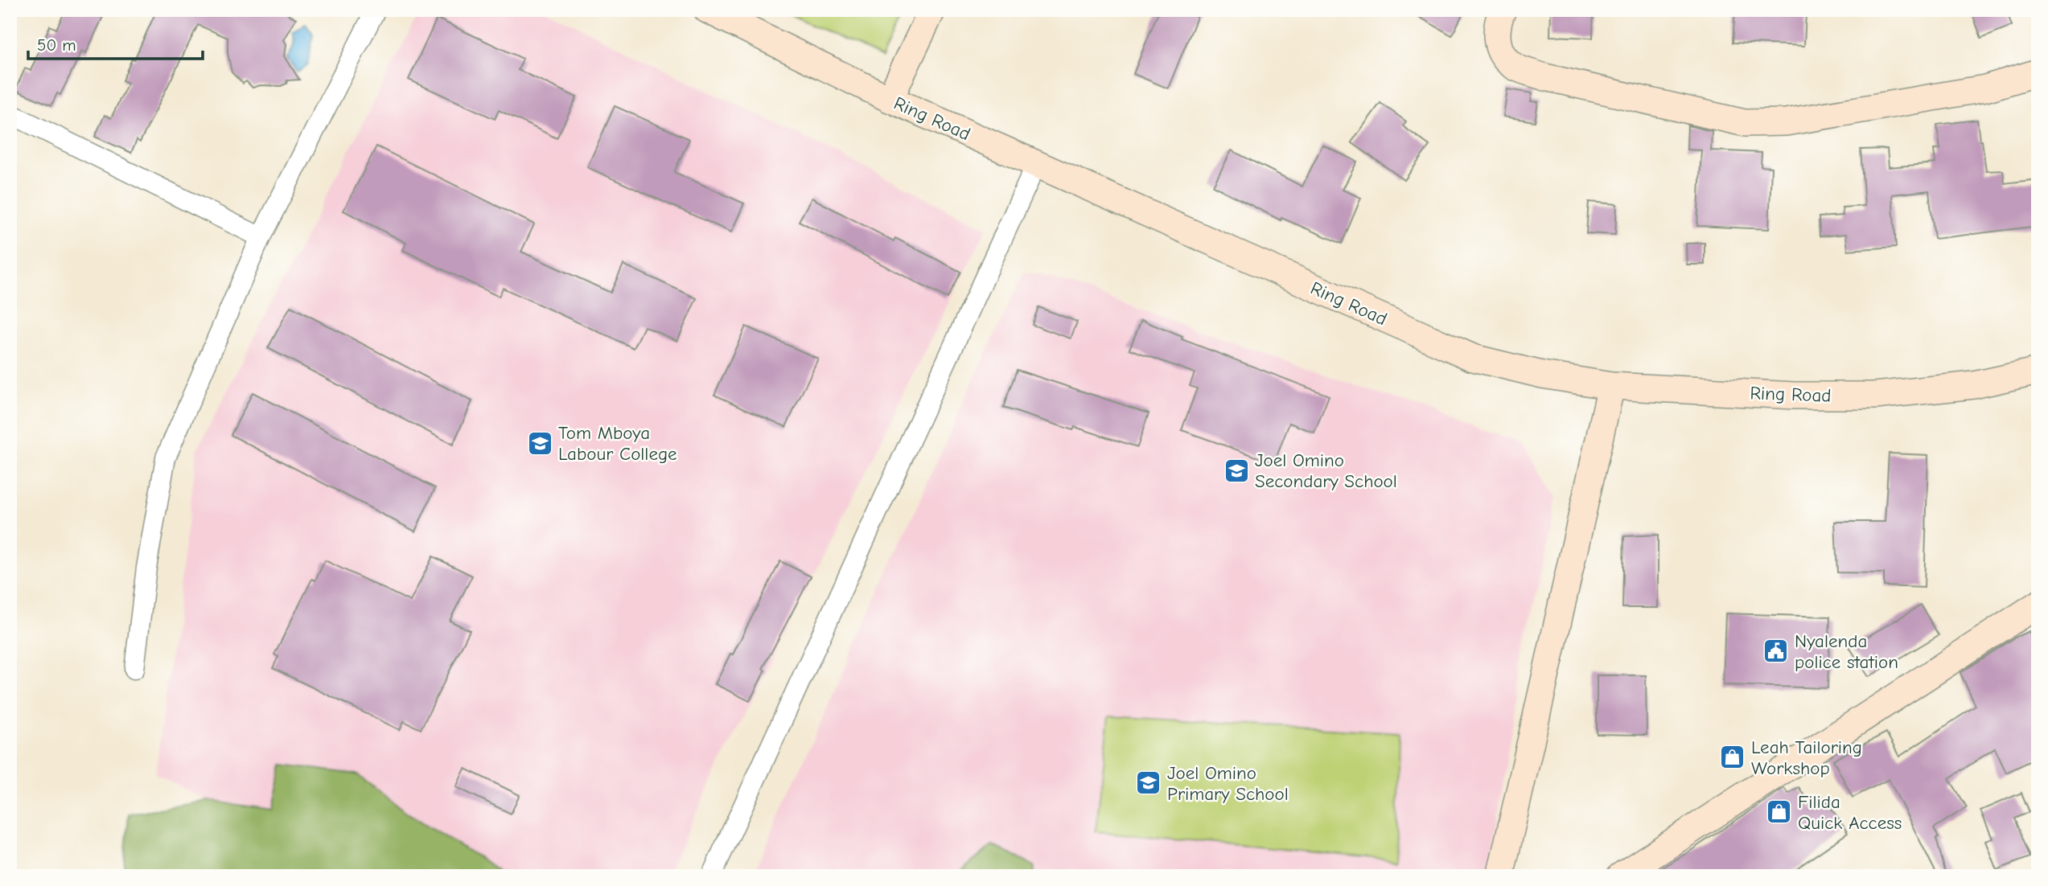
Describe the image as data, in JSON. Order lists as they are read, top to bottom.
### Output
{
  "streets": {
    "street": ["Ring Road"]
  },
  "places": {
    "school or university": ["Tom Mboya Labour College", "Joel Omino Secondary School", "Joel Omino Primary School"],
    "public building": ["Nyalenda police station"],
    "shop": ["Leah Tailoring Workshop", "Filida Quick Access"]
  },
  "scale_bar": "50 m"
}
